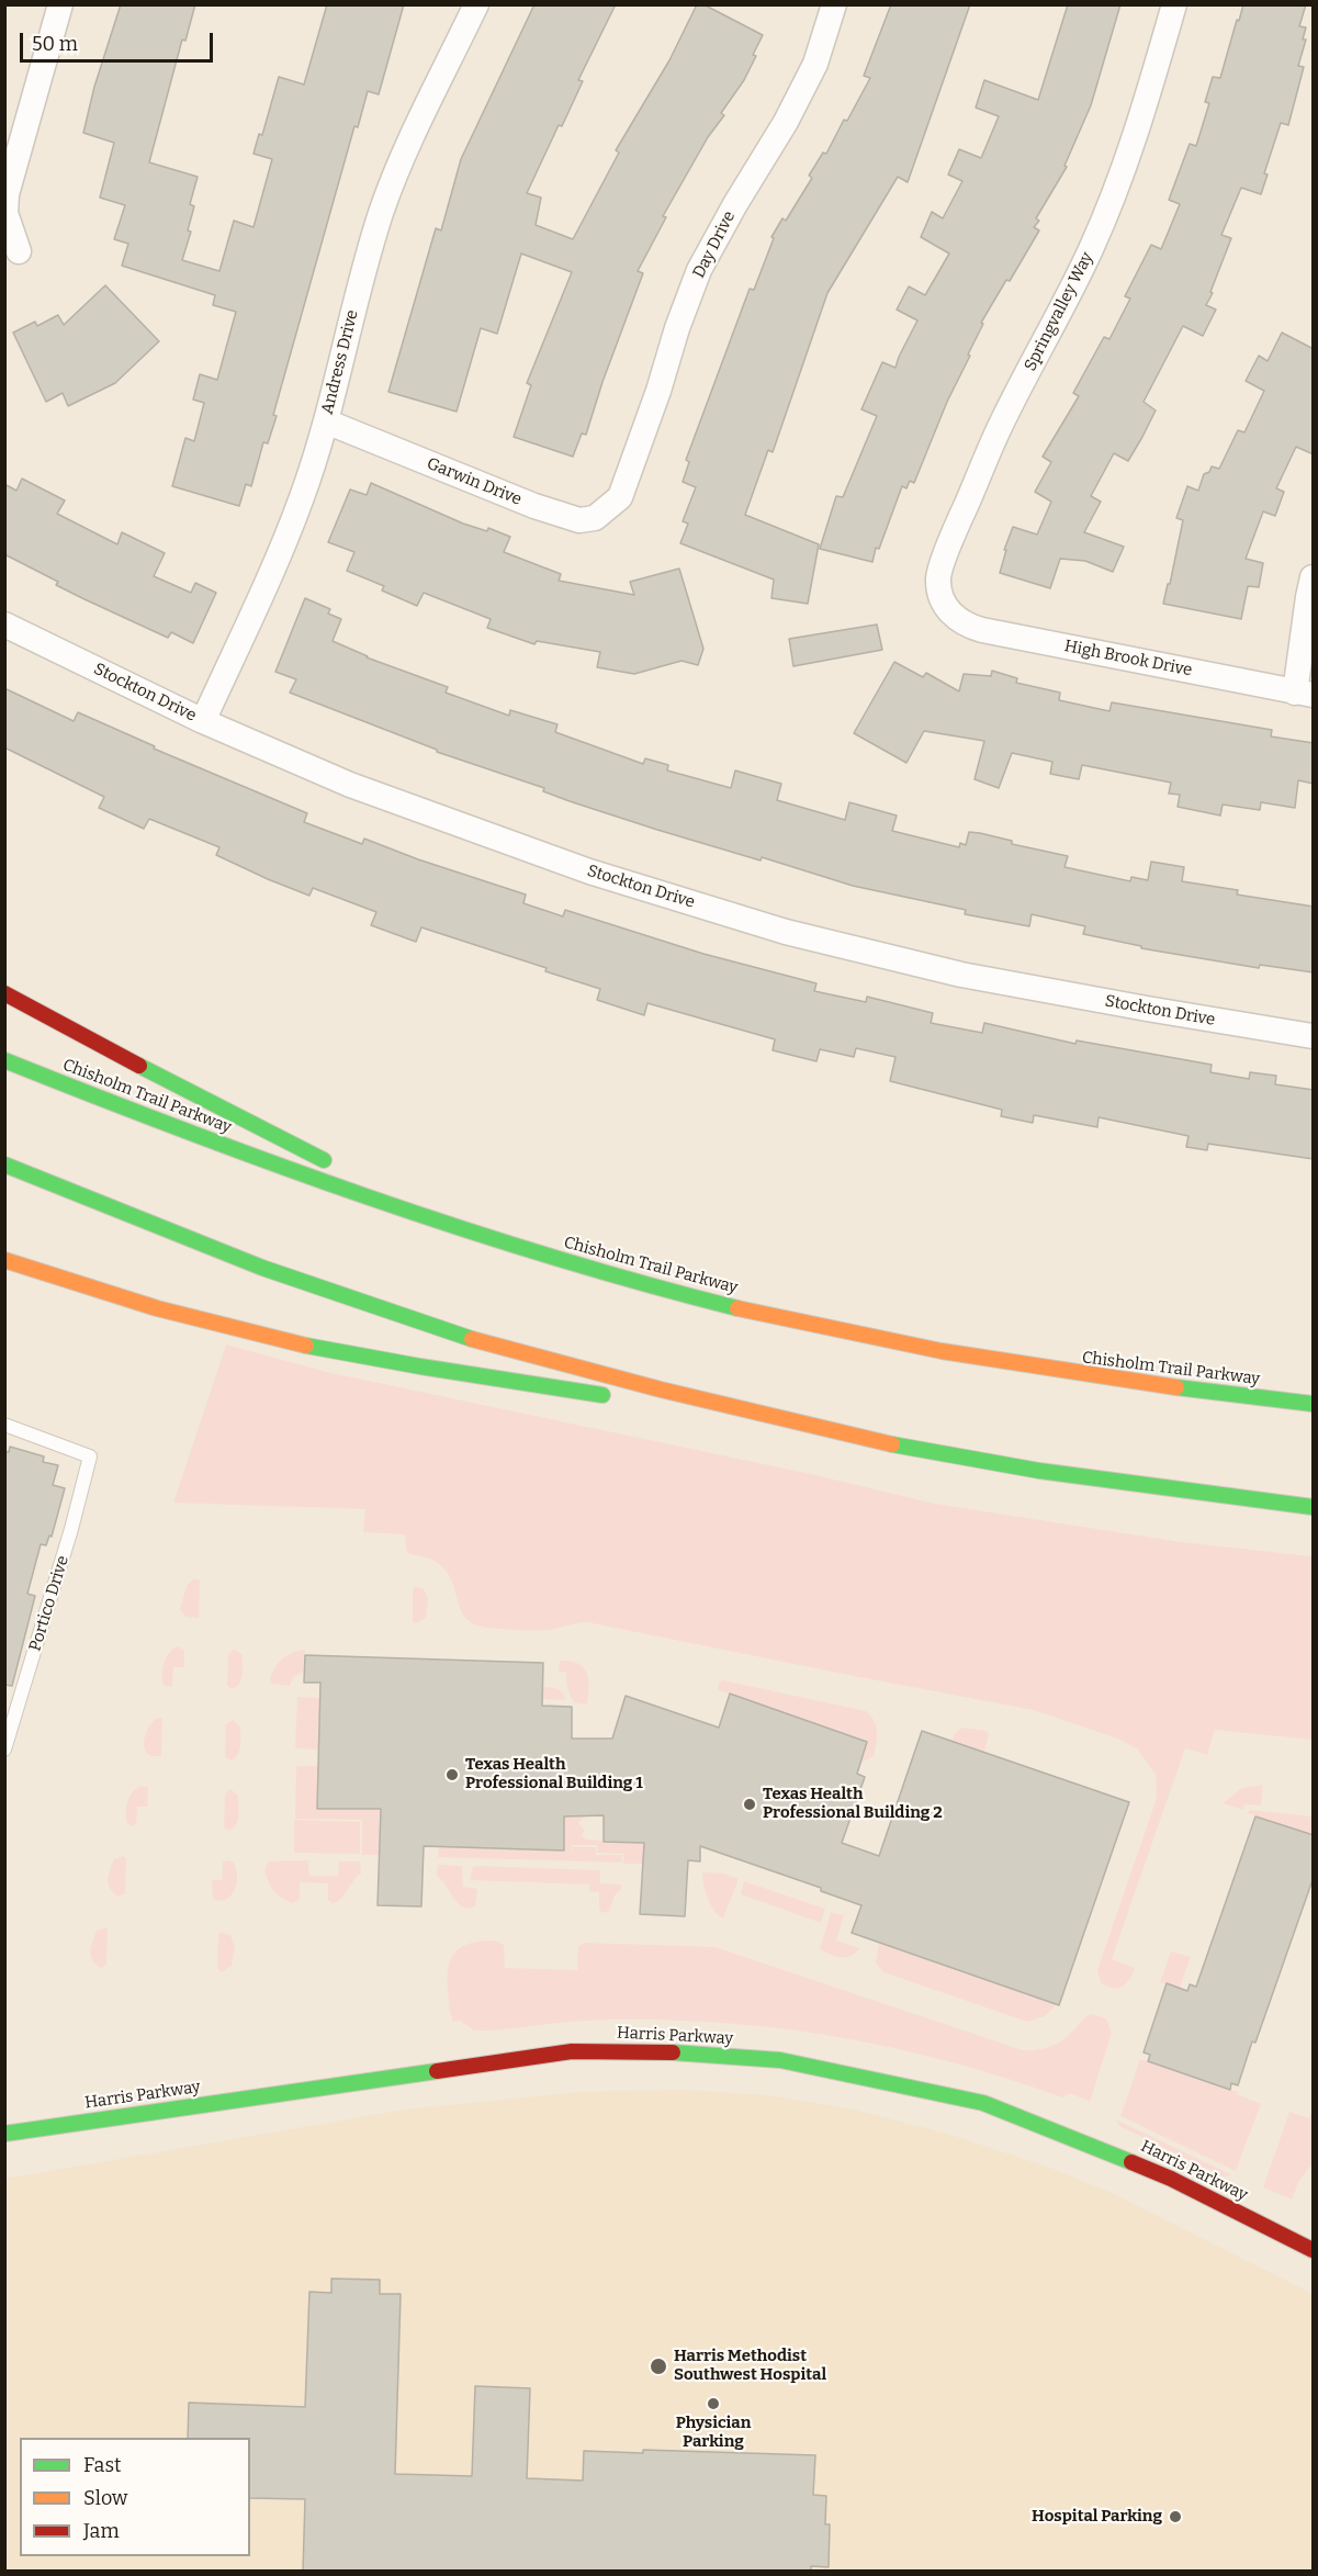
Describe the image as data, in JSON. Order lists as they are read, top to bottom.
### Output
{
  "streets": {
    "main road": ["Chisholm Trail Parkway", "Harris Parkway"],
    "street": [
      "Day Drive",
      "Springvalley Way",
      "Andress Drive",
      "Garwin Drive",
      "High Brook Drive",
      "Stockton Drive"
    ],
    "lane": ["Portico Drive"]
  },
  "crossings": [
    ["Day Drive", "Garwin Drive"],
    ["Springvalley Way", "High Brook Drive"],
    ["Andress Drive", "Garwin Drive"],
    ["Andress Drive", "Stockton Drive"]
  ],
  "places": [
    "Texas Health Professional Building 1",
    "Texas Health Professional Building 2",
    "Harris Methodist Southwest Hospital",
    "Physician Parking",
    "Hospital Parking"
  ],
  "legend": ["Fast", "Slow", "Jam"],
  "scale_bar": "50 m"
}
